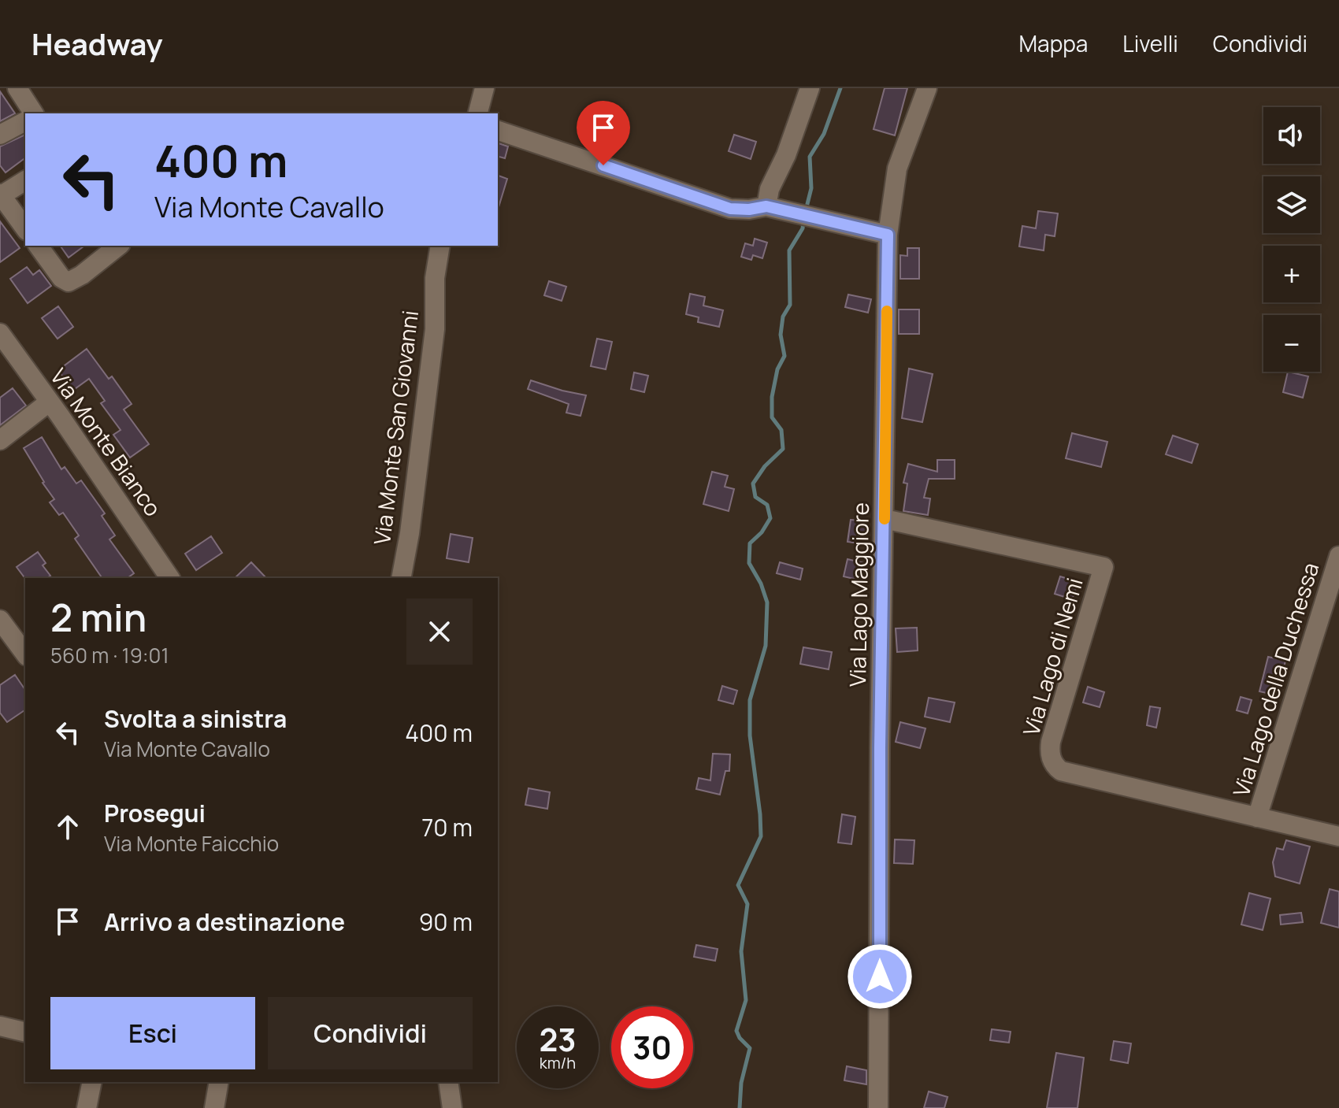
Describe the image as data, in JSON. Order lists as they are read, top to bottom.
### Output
{
  "streets": {
    "street": [
      "Via Monte San Giovanni",
      "Via Monte Bianco",
      "Via Lago Maggiore",
      "Via Lago di Nemi",
      "Via Lago della Duchessa"
    ]
  },
  "crossings": [
    ["Via Lago Maggiore", "Via Lago di Nemi"],
    ["Via Lago di Nemi", "Via Lago della Duchessa"]
  ],
  "page": {
    "header": "Headway",
    "nav": ["Mappa", "Livelli", "Condividi"],
    "map_buttons": ["+", "−"],
    "turn": ["400 m", "Via Monte Cavallo"],
    "heading": ["2 min", "560 m · 19:01"],
    "list": [
      {
        "name": "Svolta a sinistra",
        "note": "Via Monte Cavallo",
        "value": "400 m"
      },
      {
        "name": "Prosegui",
        "note": "Via Monte Faicchio",
        "value": "70 m"
      },
      {
        "name": "Arrivo a destinazione",
        "value": "90 m"
      }
    ],
    "buttons": ["Esci", "Condividi"],
    "speed": "23 km/h",
    "limit": "30"
  }
}
